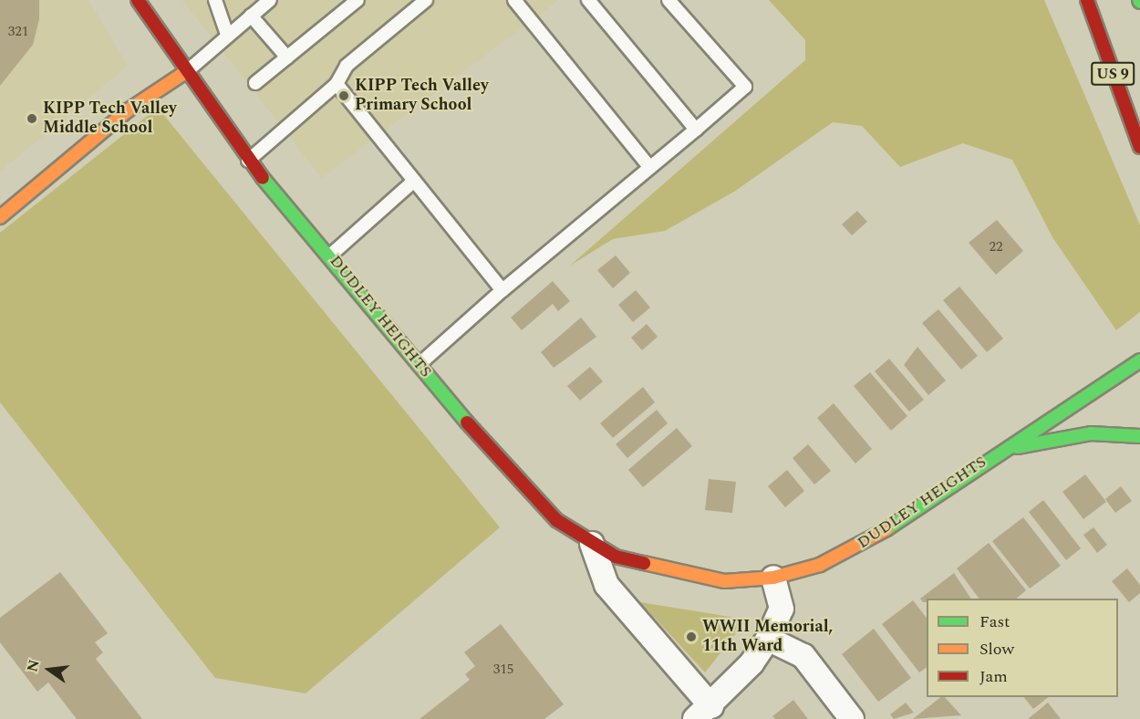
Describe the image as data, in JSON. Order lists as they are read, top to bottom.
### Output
{
  "streets": {
    "main road": ["US 9", "DUDLEY HEIGHTS"]
  },
  "places": ["KIPP Tech Valley Primary School", "KIPP Tech Valley Middle School", "WWII Memorial, 11th Ward"],
  "house_numbers": ["321", "22", "315"],
  "legend": ["Fast", "Slow", "Jam"],
  "north": "left"
}
